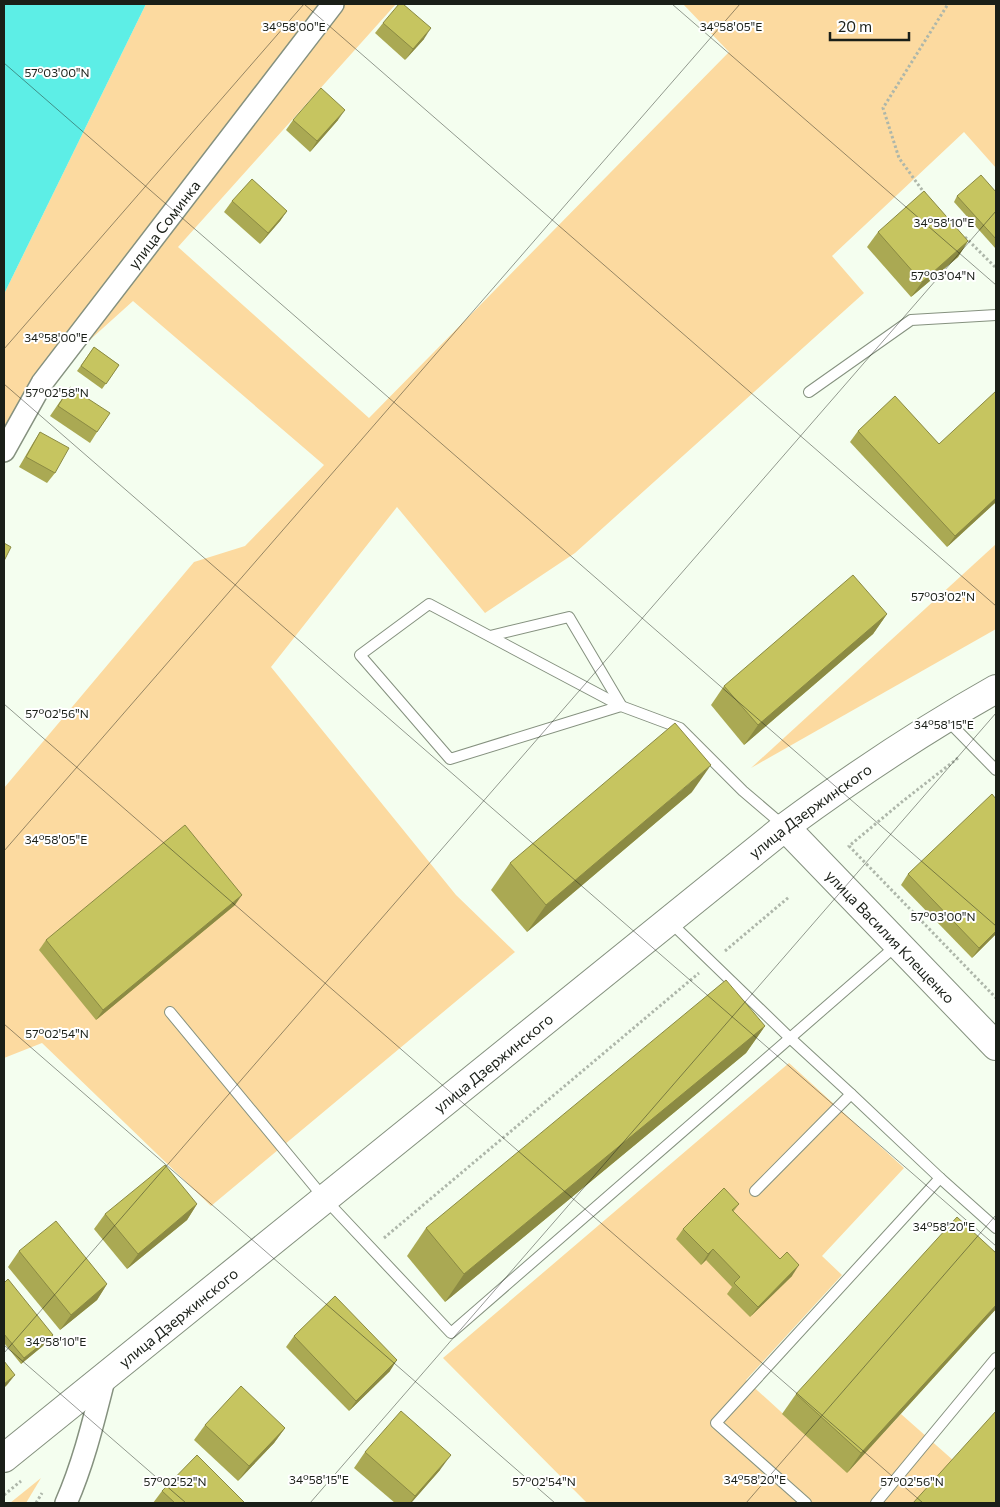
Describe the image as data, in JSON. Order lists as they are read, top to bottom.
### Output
{
  "streets": {
    "main road": ["улица Дзержинского", "улица Василия Клещенко"],
    "street": ["улица Соминка"]
  },
  "crossings": [
    ["улица Дзержинского", "улица Василия Клещенко"]
  ],
  "scale_bar": "20 m",
  "coordinates": [
    "34°58'00\"E",
    "34°58'05\"E",
    "57°03'00\"N",
    "34°58'10\"E",
    "57°03'04\"N",
    "57°02'58\"N",
    "57°03'02\"N",
    "57°02'56\"N",
    "34°58'15\"E",
    "57°02'54\"N",
    "34°58'20\"E",
    "57°02'52\"N"
  ]
}
